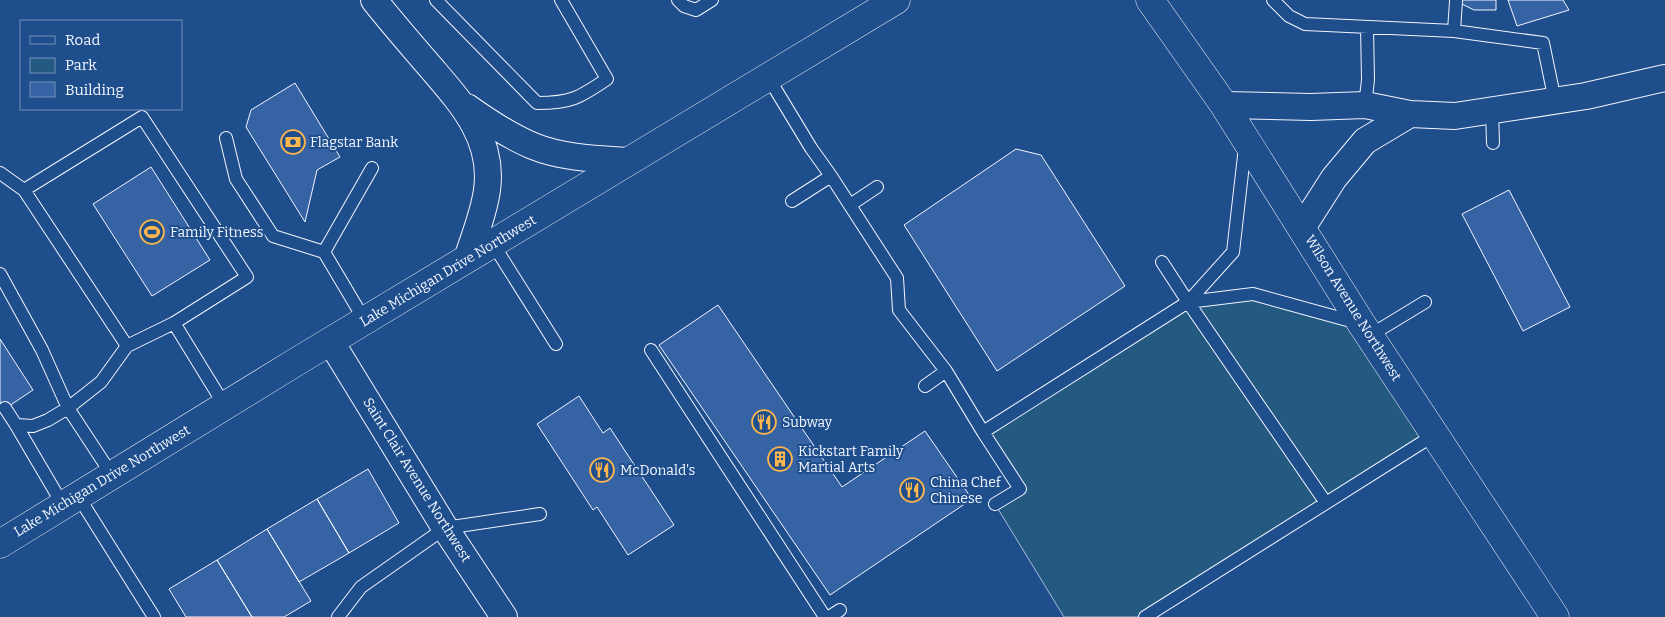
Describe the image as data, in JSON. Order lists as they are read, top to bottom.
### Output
{
  "streets": {
    "main road": ["Lake Michigan Drive Northwest", "Wilson Avenue Northwest"],
    "street": ["Saint Clair Avenue Northwest"]
  },
  "crossings": [
    ["Lake Michigan Drive Northwest", "Saint Clair Avenue Northwest"]
  ],
  "places": {
    "bank": ["Flagstar Bank"],
    "sports": ["Family Fitness"],
    "restaurant": ["Subway", "McDonald's", "China Chef Chinese"],
    "building": ["Kickstart Family Martial Arts"]
  },
  "legend": ["Road", "Park", "Building"]
}
